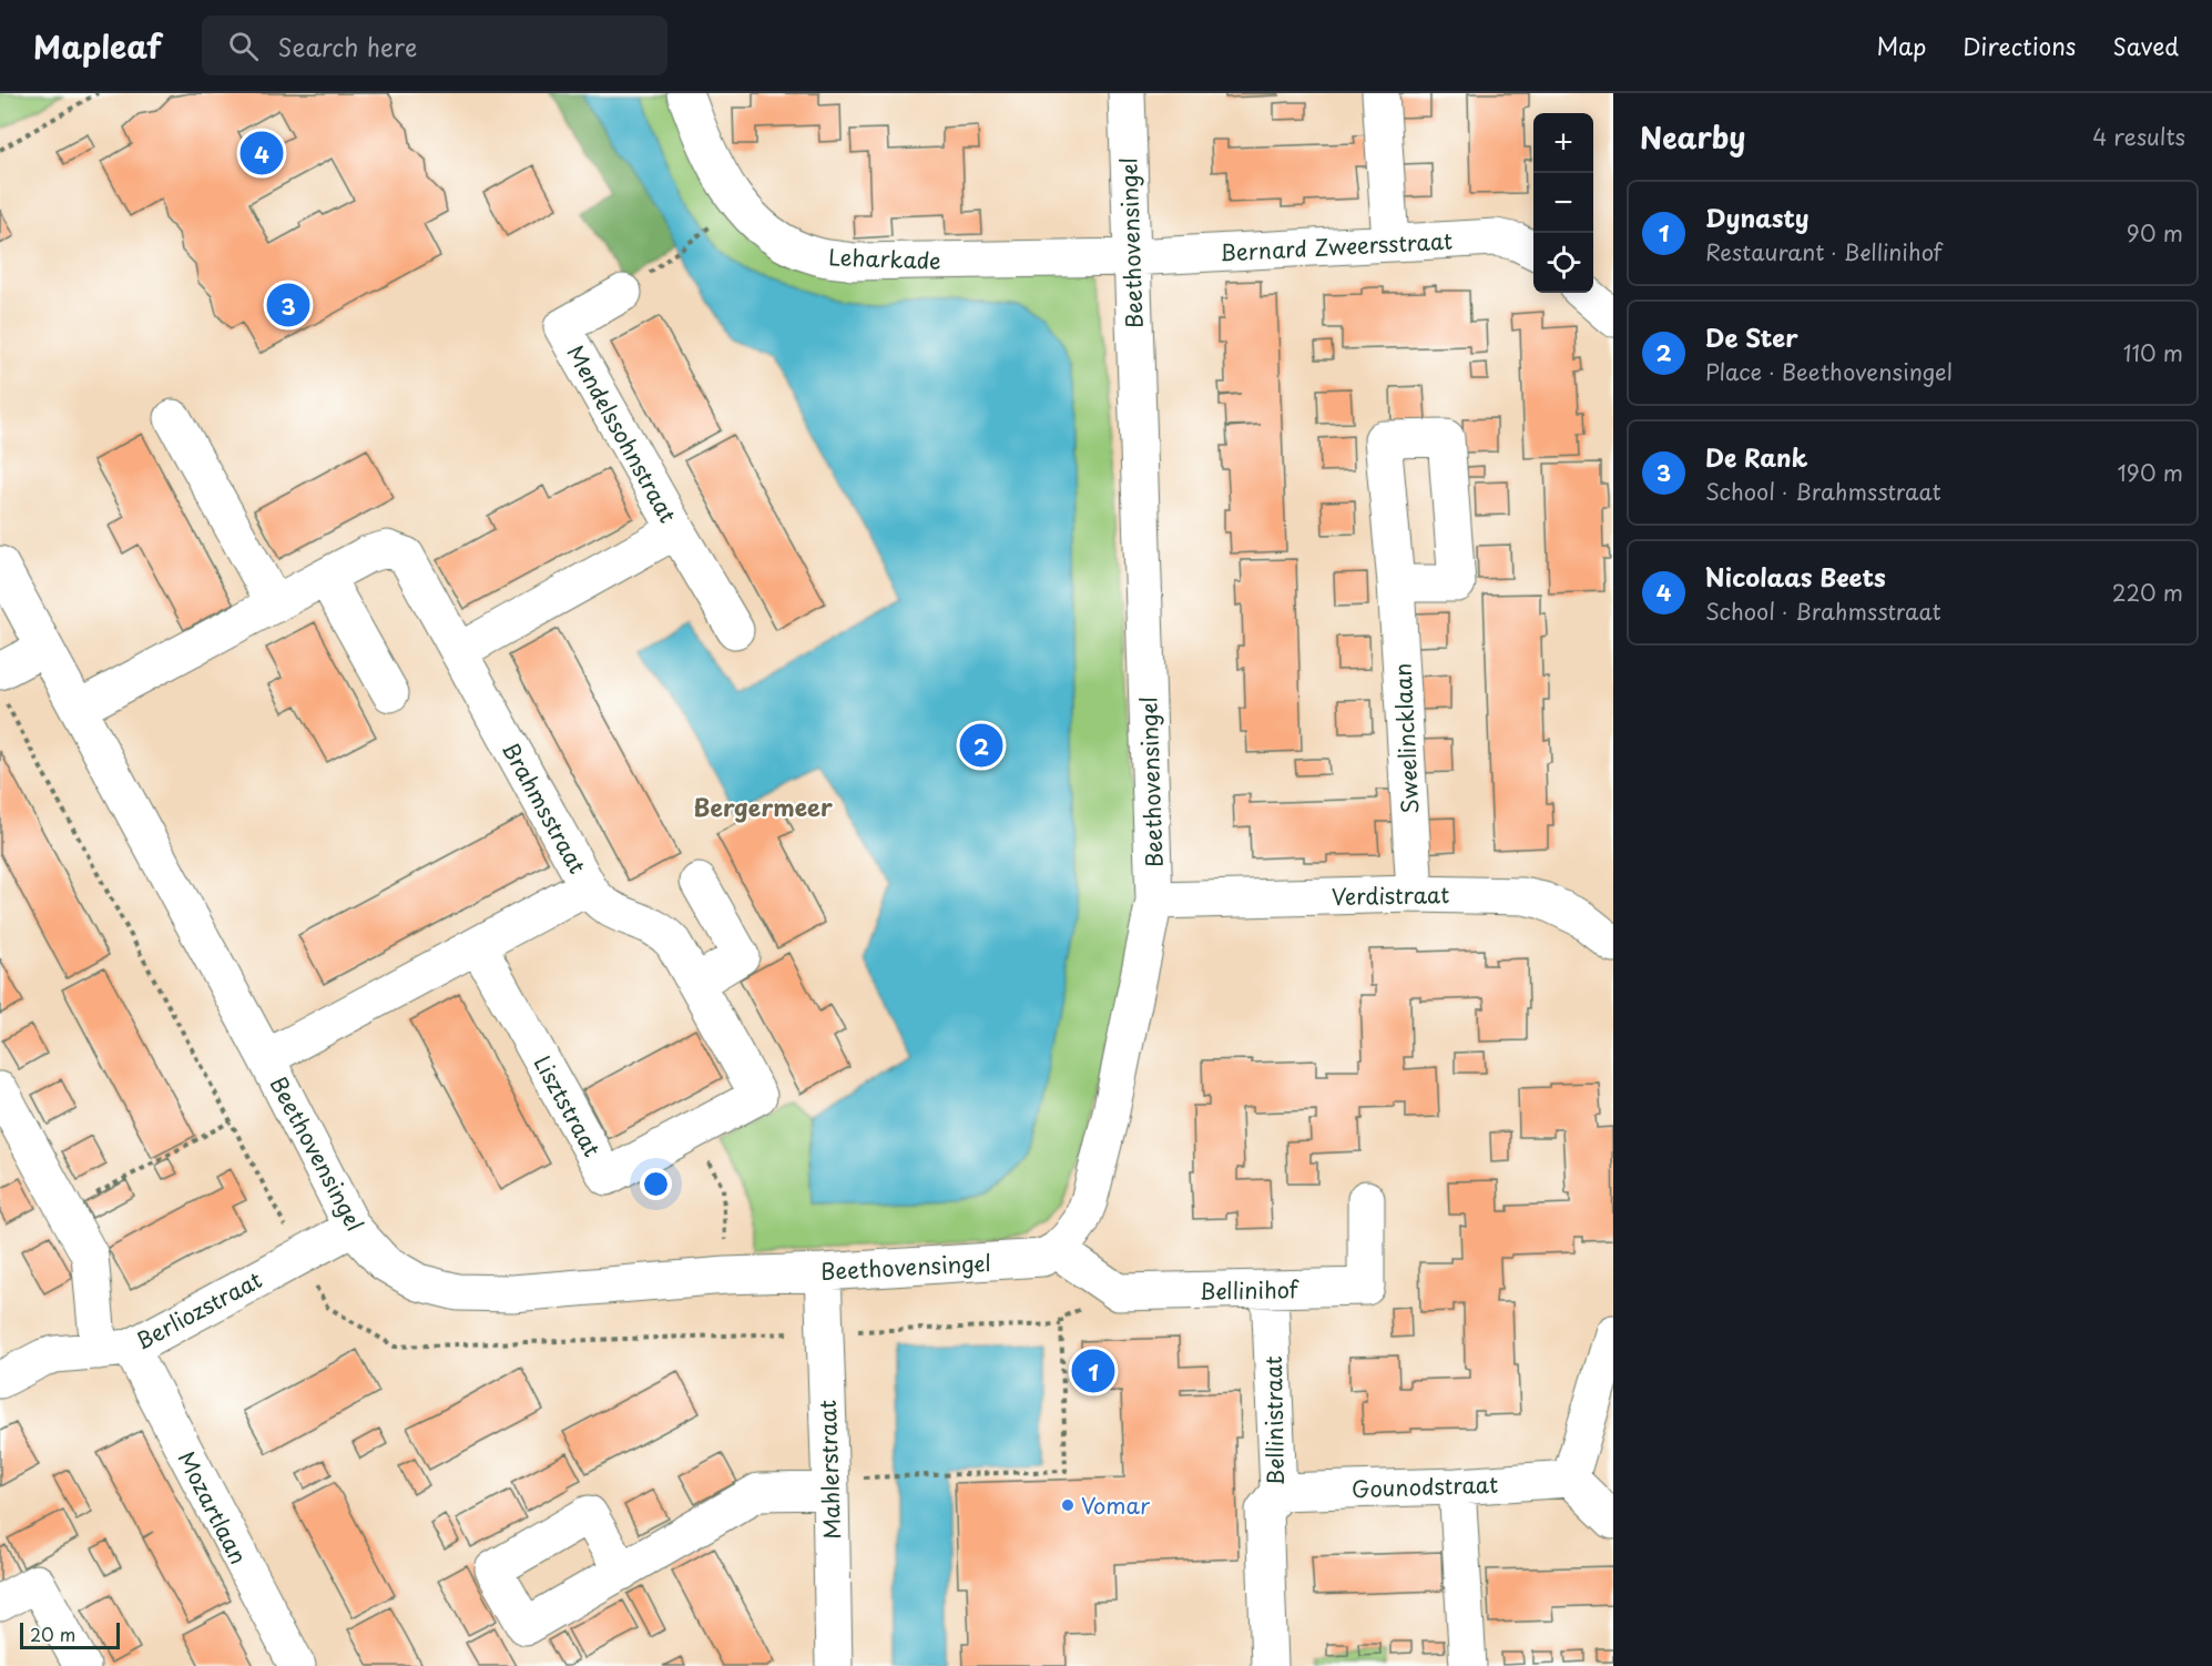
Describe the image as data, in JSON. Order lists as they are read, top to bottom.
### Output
{
  "streets": {
    "street": [
      "Beethovensingel",
      "Bernard Zweersstraat",
      "Leharkade",
      "Mendelssohnstraat",
      "Sweelincklaan",
      "Brahmsstraat",
      "Verdistraat",
      "Lisztstraat",
      "Bellinihof",
      "Berliozstraat",
      "Bellinistraat",
      "Mahlerstraat",
      "Gounodstraat",
      "Mozartlaan"
    ]
  },
  "crossings": [
    ["Beethovensingel", "Bernard Zweersstraat"],
    ["Beethovensingel", "Leharkade"],
    ["Beethovensingel", "Brahmsstraat"],
    ["Beethovensingel", "Verdistraat"],
    ["Beethovensingel", "Berliozstraat"],
    ["Beethovensingel", "Mahlerstraat"],
    ["Bernard Zweersstraat", "Leharkade"],
    ["Mendelssohnstraat", "Brahmsstraat"],
    ["Sweelincklaan", "Verdistraat"],
    ["Brahmsstraat", "Lisztstraat"],
    ["Bellinihof", "Bellinistraat"],
    ["Berliozstraat", "Mozartlaan"],
    ["Bellinistraat", "Gounodstraat"]
  ],
  "districts": ["Bergermeer"],
  "places": ["Vomar"],
  "scale_bar": "20 m",
  "page": {
    "header": "Mapleaf",
    "search": "Search here",
    "nav": ["Map", "Directions", "Saved"],
    "heading": ["Nearby", "4 results"],
    "map_buttons": ["+", "−"],
    "pins": [
      "4",
      "3",
      "2",
      "1"
    ],
    "list": [
      {
        "mark": "1",
        "name": "Dynasty",
        "note": "Restaurant · Bellinihof",
        "value": "90 m"
      },
      {
        "mark": "2",
        "name": "De Ster",
        "note": "Place · Beethovensingel",
        "value": "110 m"
      },
      {
        "mark": "3",
        "name": "De Rank",
        "note": "School · Brahmsstraat",
        "value": "190 m"
      },
      {
        "mark": "4",
        "name": "Nicolaas Beets",
        "note": "School · Brahmsstraat",
        "value": "220 m"
      }
    ],
    "scale": "20 m"
  }
}
